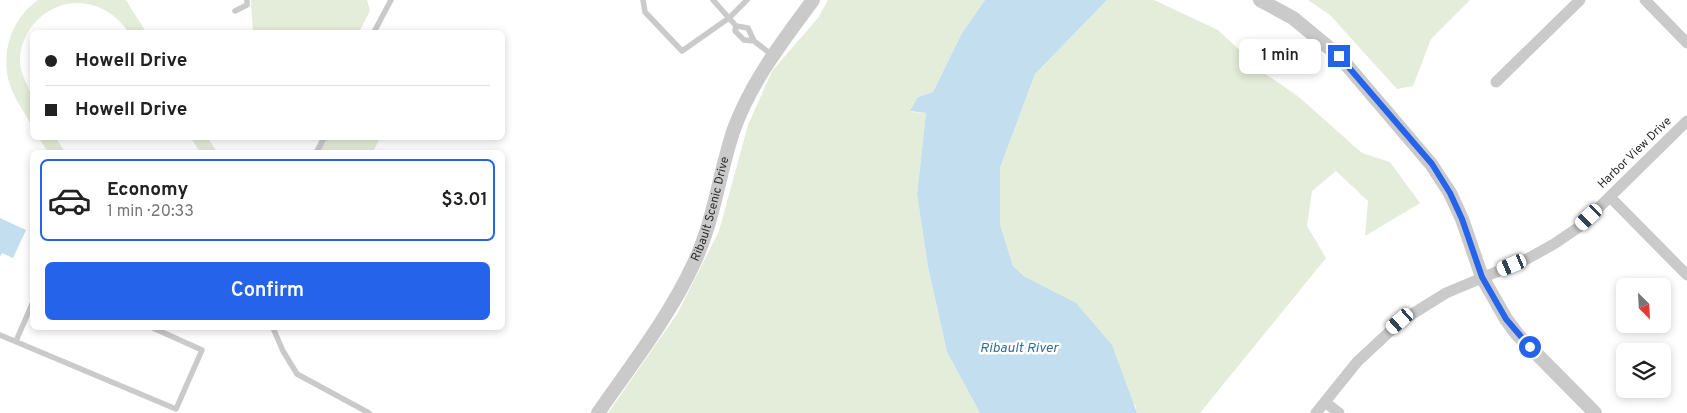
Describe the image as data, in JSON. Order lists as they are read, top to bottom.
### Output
{
  "streets": {
    "street": ["Harbor View Drive", "Ribault Scenic Drive"]
  },
  "water": ["Ribault River"],
  "north": "bottom right",
  "page": {
    "banner": ["Howell Drive", "Howell Drive"],
    "bubble": "1 min",
    "list": [
      {
        "name": "Economy",
        "note": "1 min · 20:33",
        "value": "$3.01"
      }
    ],
    "buttons": "Confirm"
  }
}
